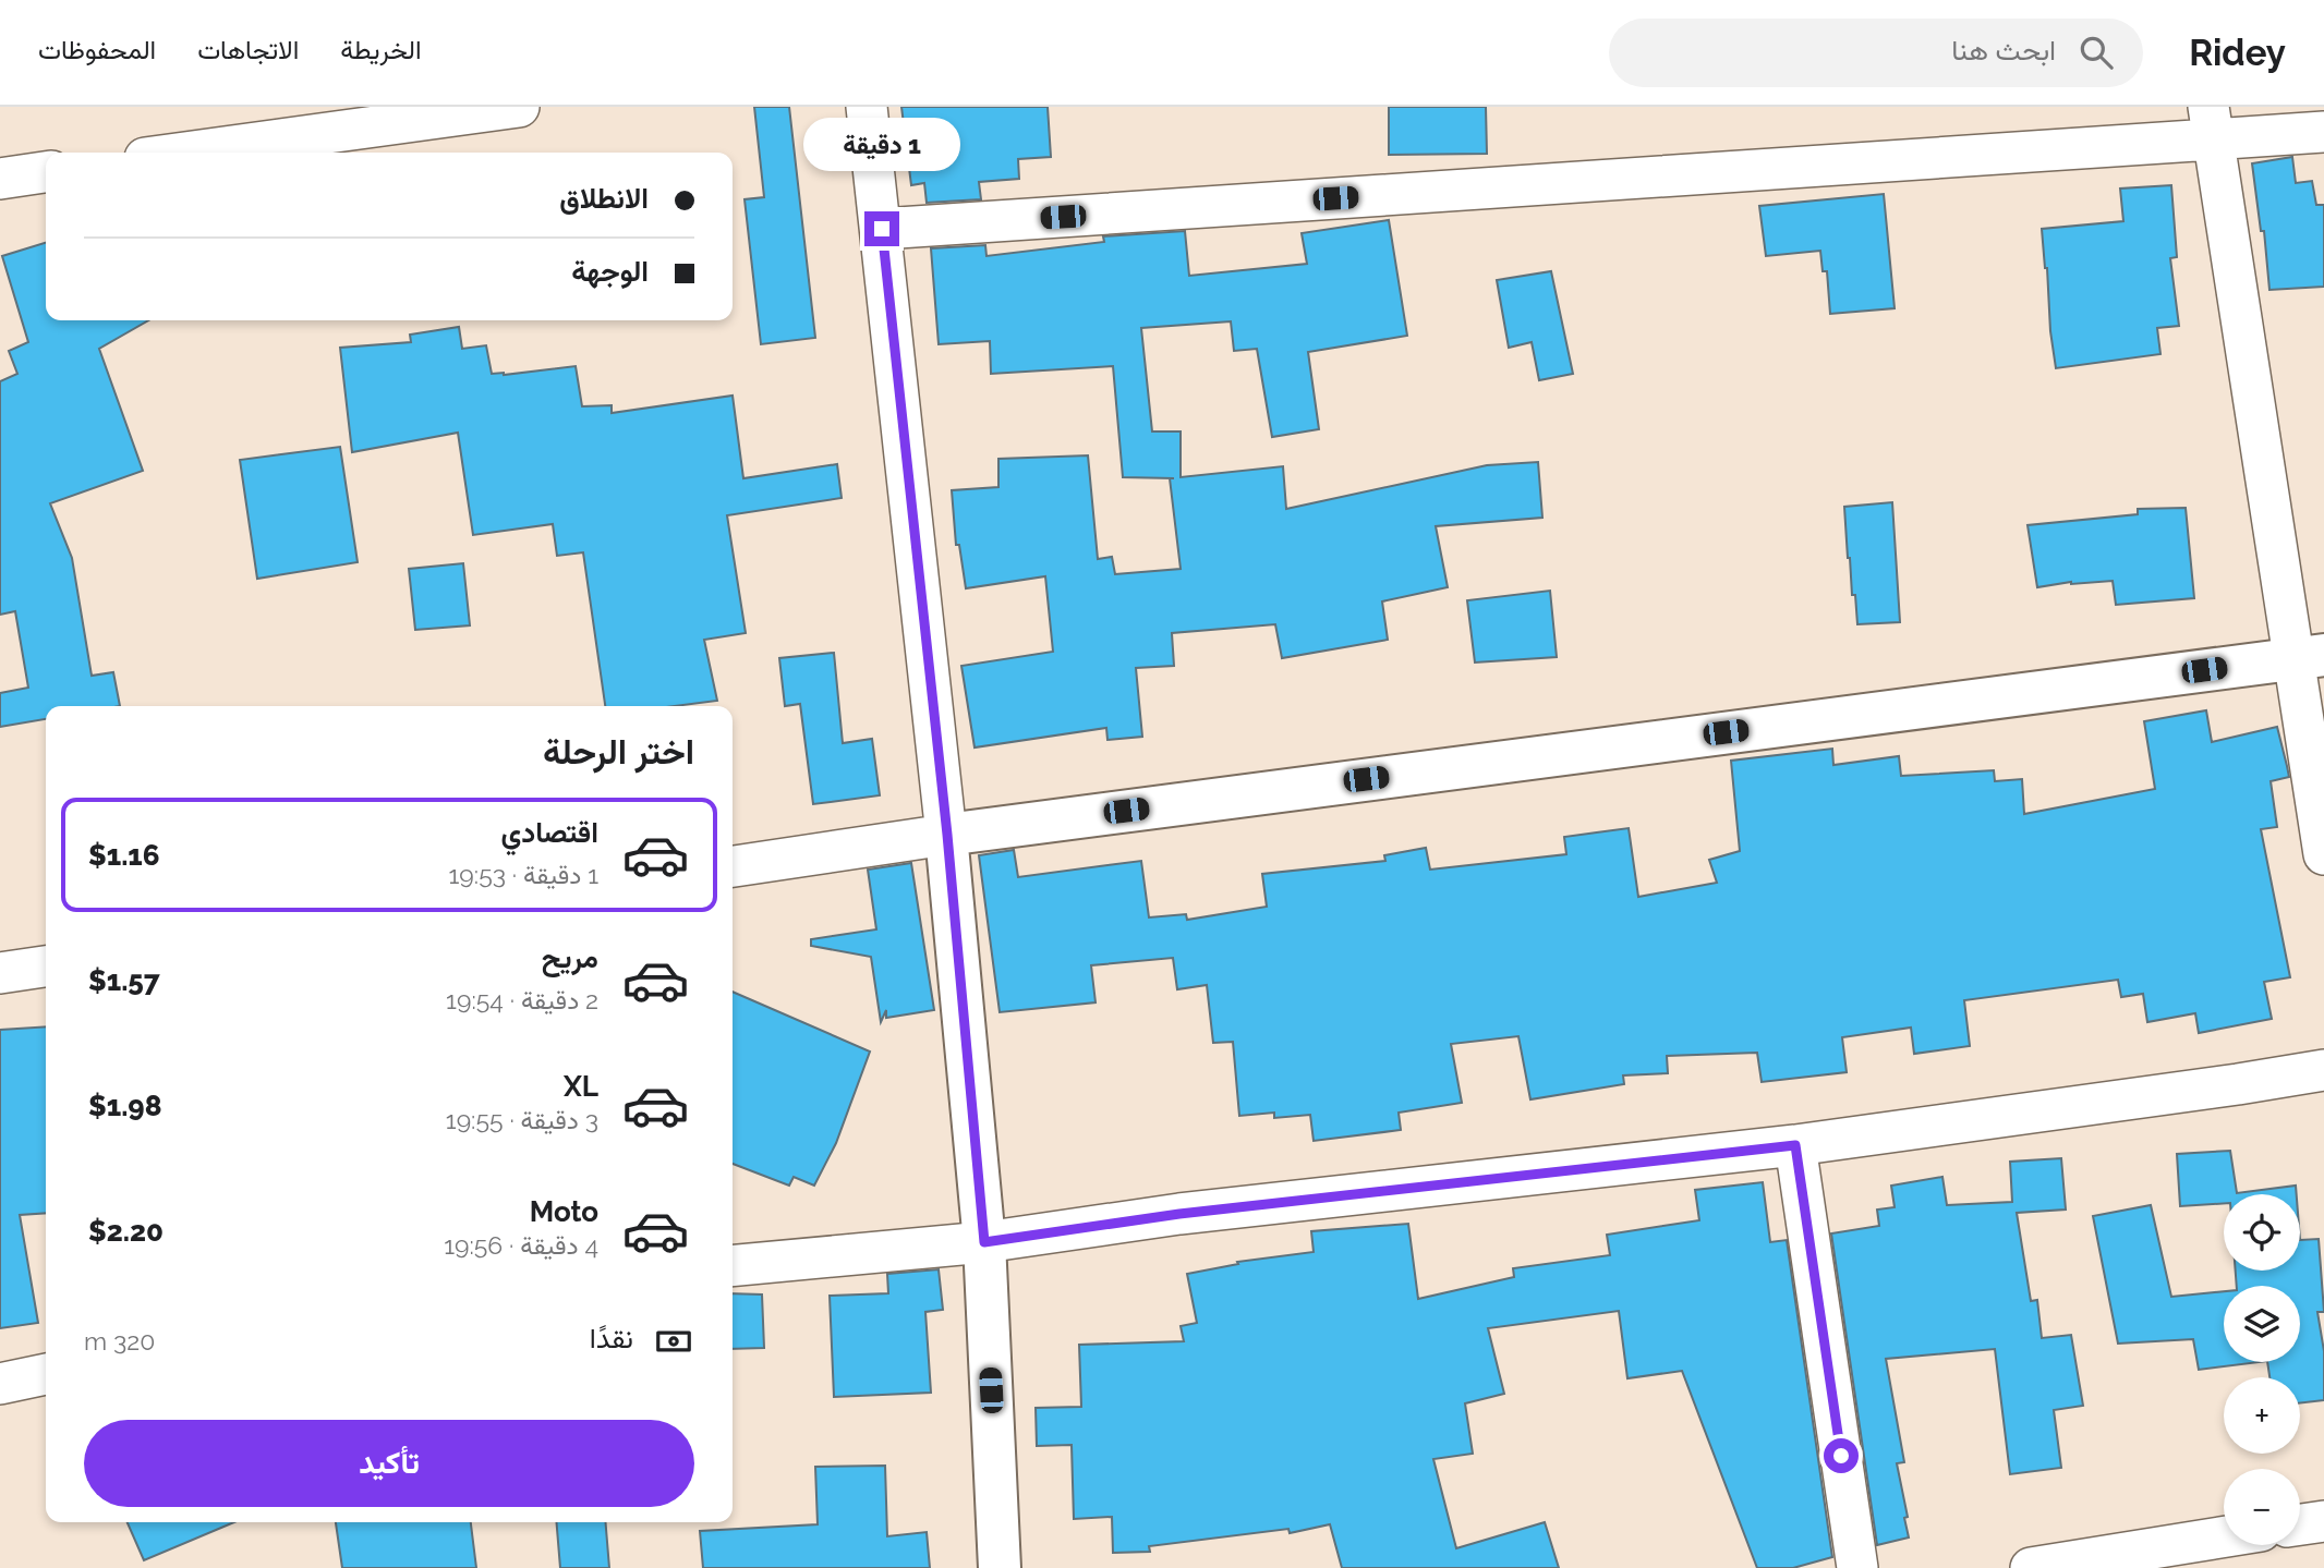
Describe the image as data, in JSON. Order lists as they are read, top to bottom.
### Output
{
  "page": {
    "header": "Ridey",
    "search": "ابحث هنا",
    "nav": ["الخريطة", "الاتجاهات", "المحفوظات"],
    "bubble": "1 دقيقة",
    "banner": ["الانطلاق", "الوجهة"],
    "heading": "اختر الرحلة",
    "list": [
      {
        "name": "اقتصادي",
        "note": "1 دقيقة · 19:53",
        "value": "$1.16"
      },
      {
        "name": "مريح",
        "note": "2 دقيقة · 19:54",
        "value": "$1.57"
      },
      {
        "name": "XL",
        "note": "3 دقيقة · 19:55",
        "value": "$1.98"
      },
      {
        "name": "Moto",
        "note": "4 دقيقة · 19:56",
        "value": "$2.20"
      }
    ],
    "map_buttons": ["+", "−"],
    "pay": ["نقدًا", "320 m"],
    "buttons": "تأكيد"
  }
}
